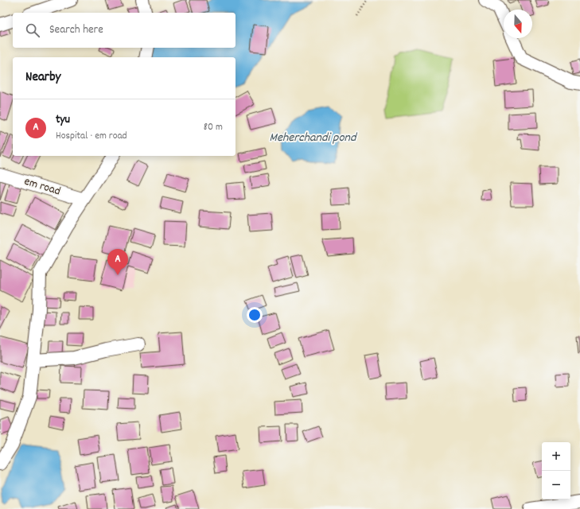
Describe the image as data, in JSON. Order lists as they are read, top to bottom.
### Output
{
  "streets": {
    "street": ["em road"]
  },
  "water": ["Meherchandi pond"],
  "north": "bottom",
  "page": {
    "search": "Search here",
    "heading": "Nearby",
    "list": [
      {
        "mark": "A",
        "name": "tyu",
        "note": "Hospital · em road",
        "value": "80 m"
      }
    ],
    "pins": "A",
    "map_buttons": ["+", "−"]
  }
}
